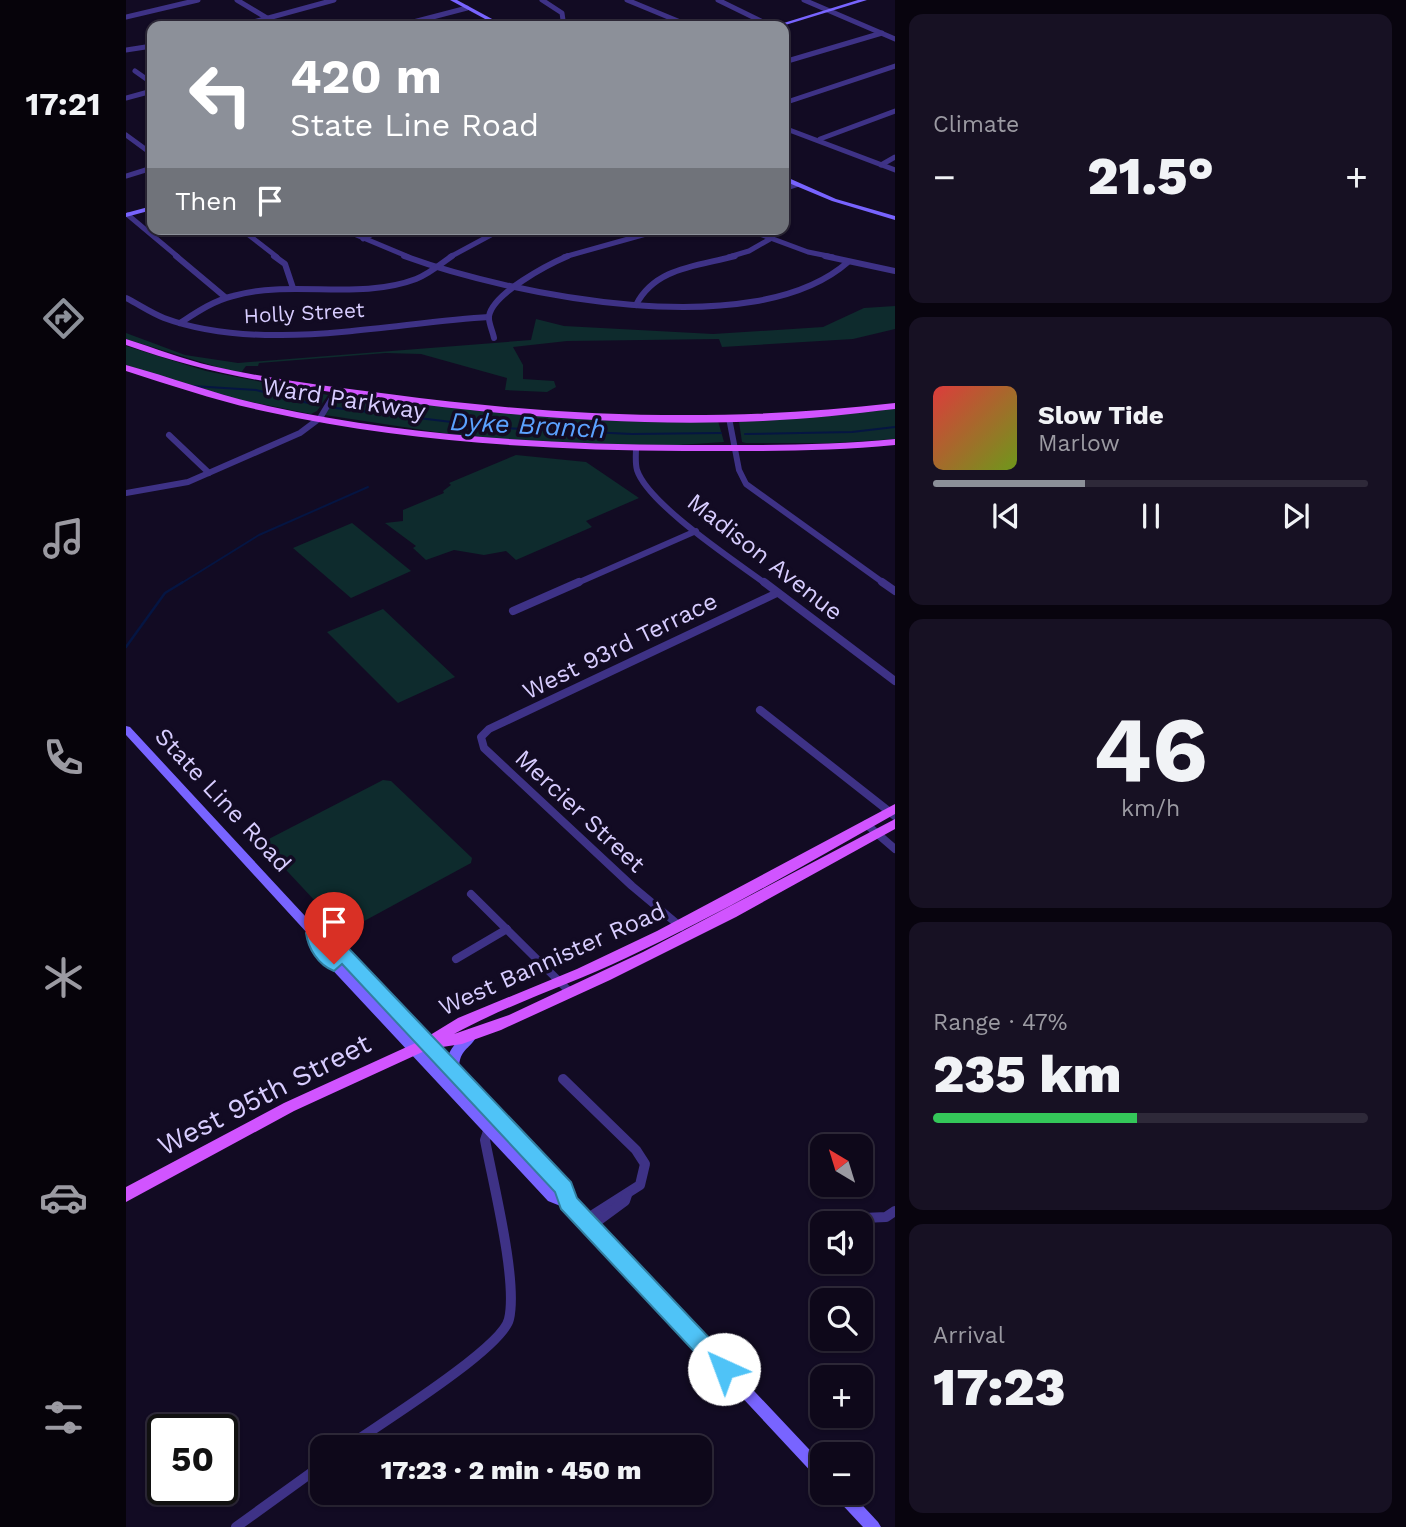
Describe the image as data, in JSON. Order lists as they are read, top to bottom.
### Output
{
  "streets": {
    "main road": [
      "Ward Parkway",
      "State Line Road",
      "West Bannister Road",
      "West 95th Street"
    ],
    "street": [
      "Holly Street",
      "Madison Avenue",
      "West 93rd Terrace",
      "Mercier Street"
    ]
  },
  "crossings": [
    ["Ward Parkway", "Madison Avenue"],
    ["Madison Avenue", "West 93rd Terrace"],
    ["West 93rd Terrace", "Mercier Street"],
    ["State Line Road", "West Bannister Road"],
    ["State Line Road", "West 95th Street"],
    ["Mercier Street", "West Bannister Road"],
    ["West Bannister Road", "West 95th Street"]
  ],
  "water": ["Dyke Branch"],
  "north": "top left",
  "page": {
    "tabs": "17:21",
    "tile": [
      "Climate",
      ["46", "km/h"],
      ["Range · 47%", "235 km"],
      ["Arrival", "17:23"]
    ],
    "turn": ["420 m", "State Line Road"],
    "heat": ["−", "21.5°", "+"],
    "then": "Then",
    "song": ["Slow Tide", "Marlow"],
    "map_buttons": ["+", "−"],
    "limit": "50",
    "trip": "17:23 · 2 min · 450 m"
  }
}
